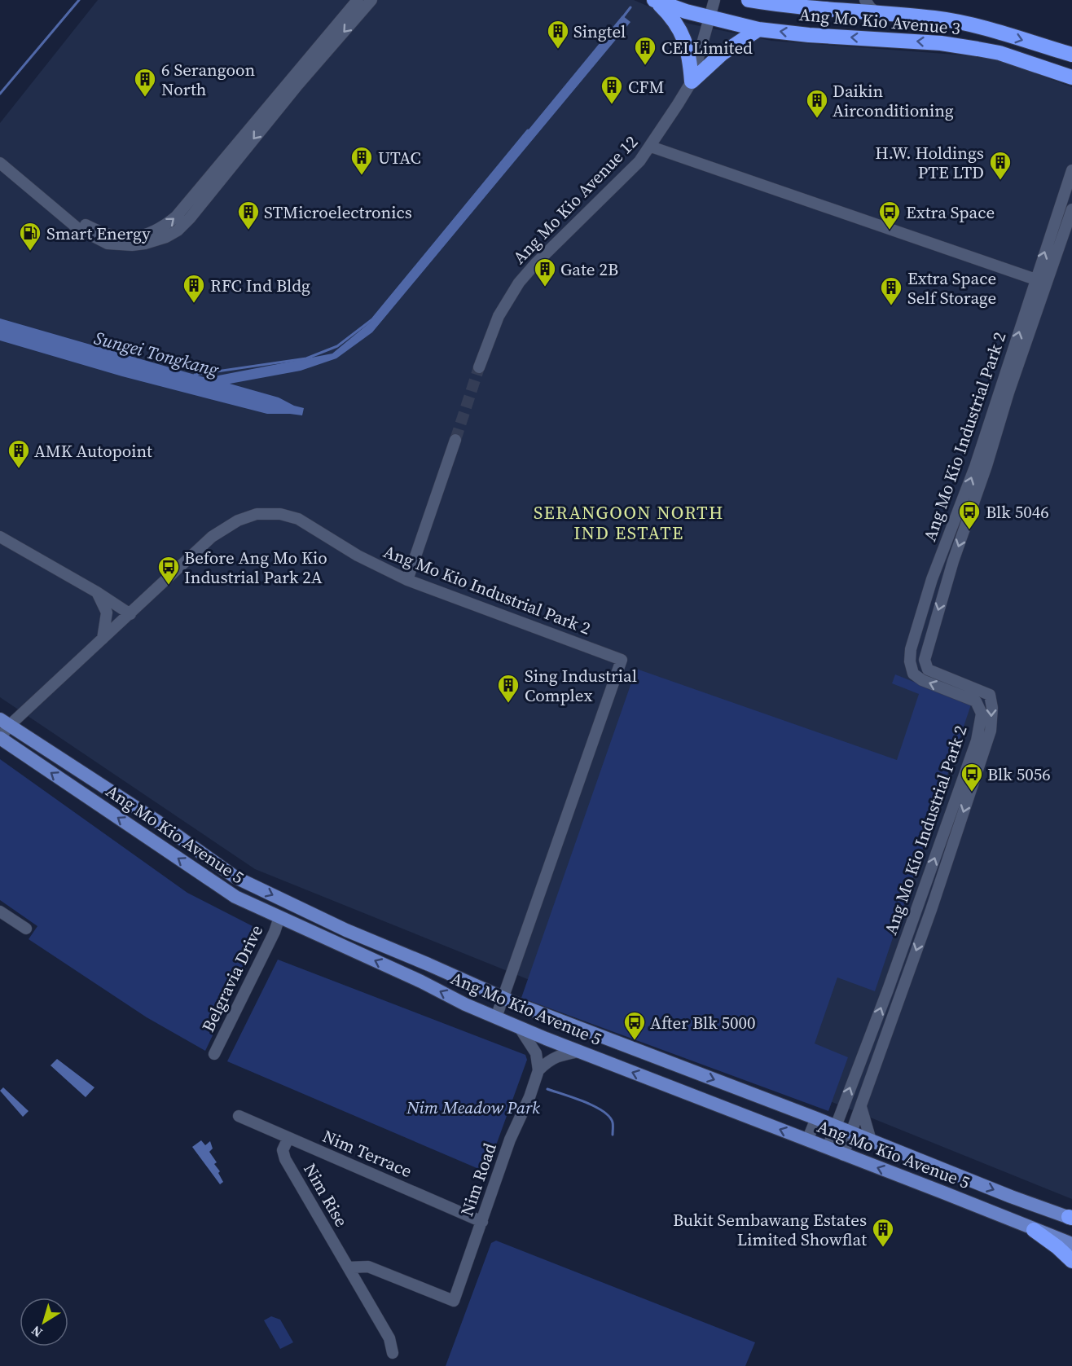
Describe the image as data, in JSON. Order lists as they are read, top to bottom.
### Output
{
  "streets": {
    "highway": ["Ang Mo Kio Avenue 3"],
    "main road": ["Ang Mo Kio Avenue 5"],
    "street": [
      "Ang Mo Kio Avenue 12",
      "Ang Mo Kio Industrial Park 2",
      "Belgravia Drive",
      "Nim Terrace",
      "Nim Road",
      "Nim Rise"
    ]
  },
  "crossings": [
    ["Ang Mo Kio Avenue 3", "Ang Mo Kio Avenue 12"],
    ["Ang Mo Kio Industrial Park 2", "Ang Mo Kio Avenue 5"],
    ["Ang Mo Kio Avenue 5", "Belgravia Drive"],
    ["Nim Terrace", "Nim Road"],
    ["Nim Terrace", "Nim Rise"],
    ["Nim Road", "Nim Rise"]
  ],
  "districts": ["SERANGOON NORTH IND ESTATE"],
  "water": ["Sungei Tongkang"],
  "parks": ["Nim Meadow Park"],
  "places": {
    "building": [
      "Singtel",
      "CEI Limited",
      "6 Serangoon North",
      "CFM",
      "Daikin Airconditioning",
      "UTAC",
      "H.W. Holdings PTE LTD",
      "STMicroelectronics",
      "Gate 2B",
      "RFC Ind Bldg",
      "Extra Space Self Storage",
      "AMK Autopoint",
      "Sing Industrial Complex",
      "Bukit Sembawang Estates Limited Showflat"
    ],
    "bus stop": [
      "Extra Space",
      "Blk 5046",
      "Before Ang Mo Kio Industrial Park 2A",
      "Blk 5056",
      "After Blk 5000"
    ],
    "fuel station": ["Smart Energy"]
  },
  "north": "bottom left"
}
